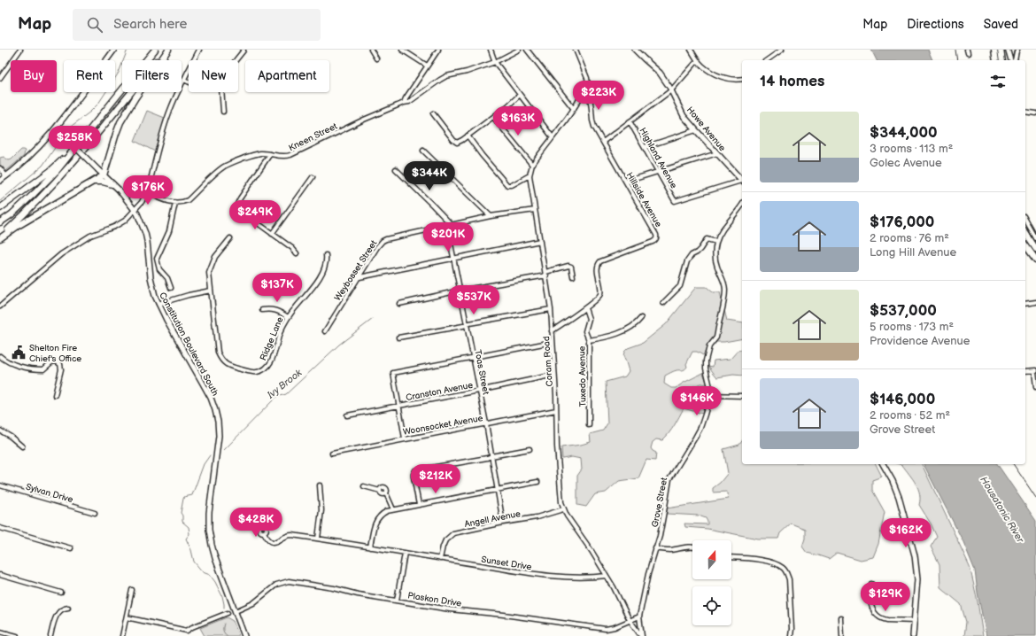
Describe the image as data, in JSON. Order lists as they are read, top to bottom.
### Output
{
  "streets": {
    "main road": ["Howe Avenue", "Constitution Boulevard South"],
    "street": [
      "Kneen Street",
      "Highland Avenue",
      "Hillside Avenue",
      "Weybosset Street",
      "Ridge Lane",
      "Coram Road",
      "Toas Street",
      "Tuxedo Avenue",
      "Cranston Avenue",
      "Woonsocket Avenue",
      "Sylvan Drive",
      "Grove Street",
      "Angell Avenue",
      "Sunset Drive",
      "Plaskon Drive"
    ]
  },
  "crossings": [
    ["Howe Avenue", "Highland Avenue"],
    ["Hillside Avenue", "Coram Road"],
    ["Hillside Avenue", "Tuxedo Avenue"],
    ["Weybosset Street", "Coram Road"],
    ["Weybosset Street", "Toas Street"],
    ["Constitution Boulevard South", "Plaskon Drive"],
    ["Coram Road", "Cranston Avenue"],
    ["Coram Road", "Woonsocket Avenue"],
    ["Coram Road", "Grove Street"],
    ["Coram Road", "Angell Avenue"],
    ["Coram Road", "Sunset Drive"],
    ["Coram Road", "Plaskon Drive"],
    ["Toas Street", "Cranston Avenue"],
    ["Toas Street", "Woonsocket Avenue"],
    ["Toas Street", "Angell Avenue"],
    ["Grove Street", "Plaskon Drive"],
    ["Angell Avenue", "Sunset Drive"]
  ],
  "water": ["Ivy Brook", "Housatonic River"],
  "places": {
    "public building": ["Shelton Fire Chief's Office"]
  },
  "north": "top",
  "page": {
    "header": "Map",
    "search": "Search here",
    "nav": ["Map", "Directions", "Saved"],
    "chip": [
      "Buy",
      "Rent",
      "Filters",
      "New",
      "Apartment"
    ],
    "heading": "14 homes",
    "price": [
      "$223K",
      "$163K",
      "$258K",
      "$344K",
      "$176K",
      "$249K",
      "$201K",
      "$137K",
      "$537K",
      "$146K",
      "$212K",
      "$428K",
      "$162K",
      "$129K"
    ],
    "list": [
      {
        "name": "$344,000",
        "note": "3 rooms · 113 m² · Golec Avenue"
      },
      {
        "name": "$176,000",
        "note": "2 rooms · 76 m² · Long Hill Avenue"
      },
      {
        "name": "$537,000",
        "note": "5 rooms · 173 m² · Providence Avenue"
      },
      {
        "name": "$146,000",
        "note": "2 rooms · 52 m² · Grove Street"
      }
    ]
  }
}
